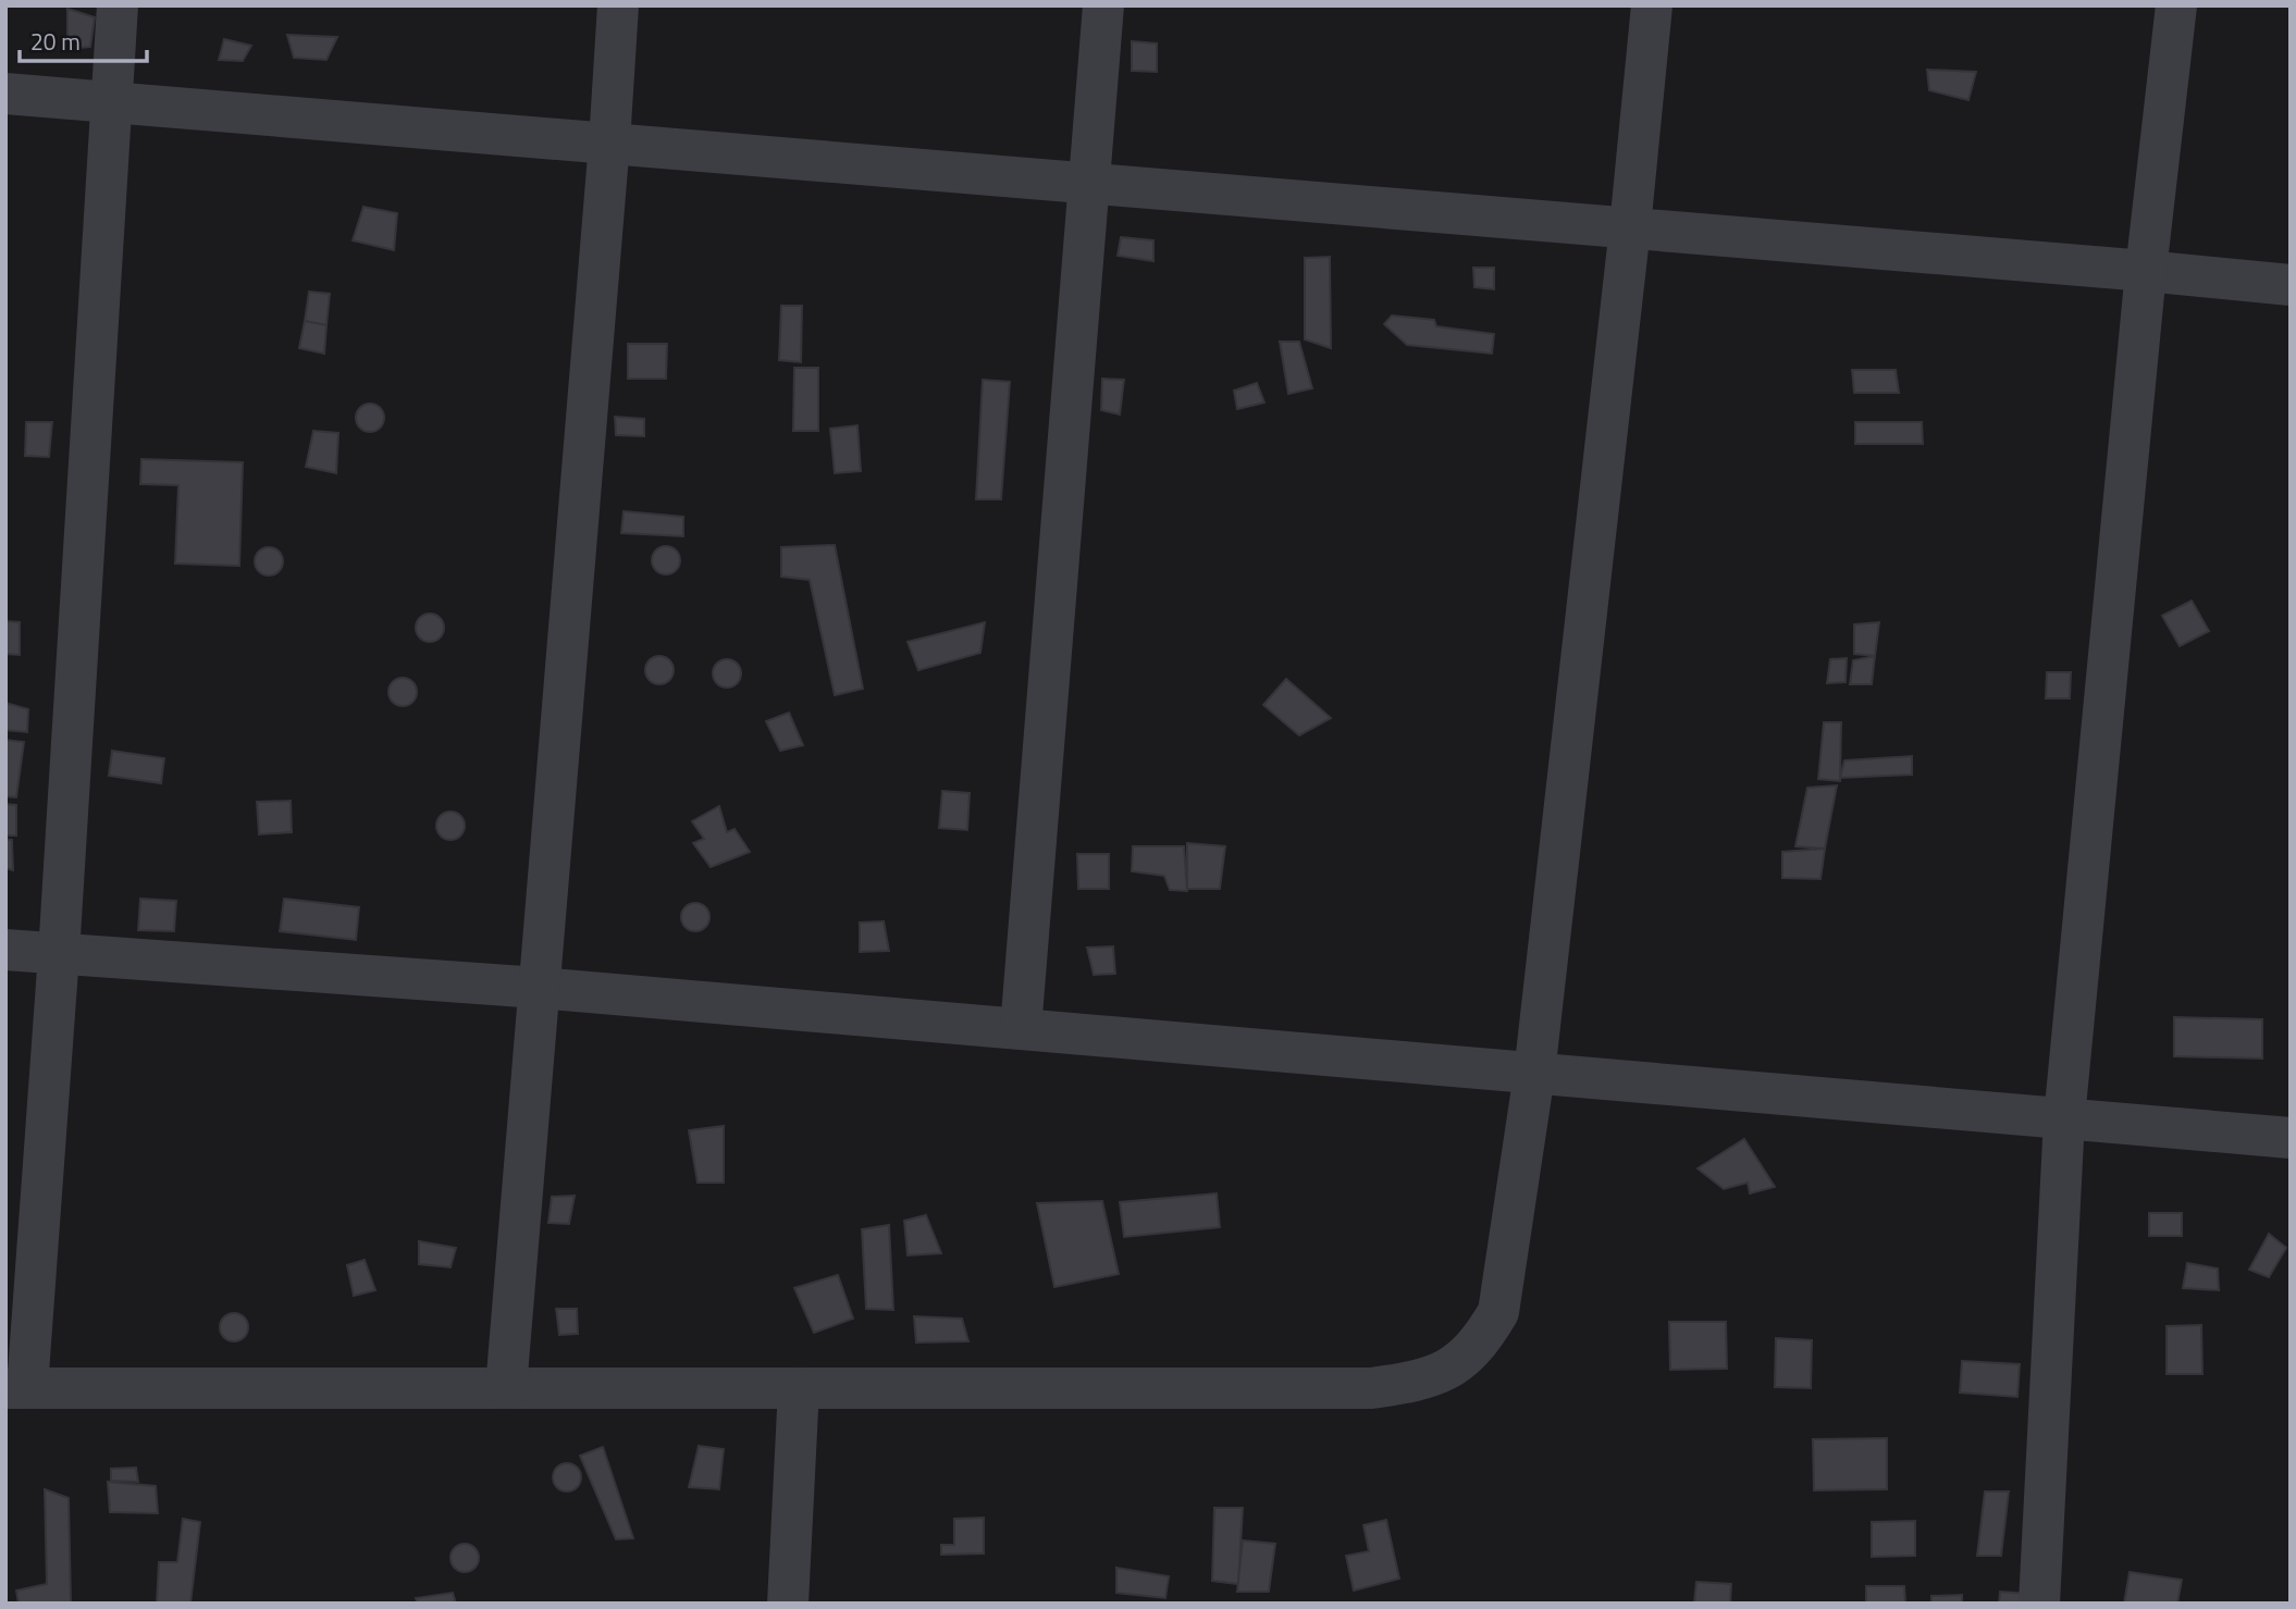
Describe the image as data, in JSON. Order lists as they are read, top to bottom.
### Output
{
  "scale_bar": "20 m"
}
